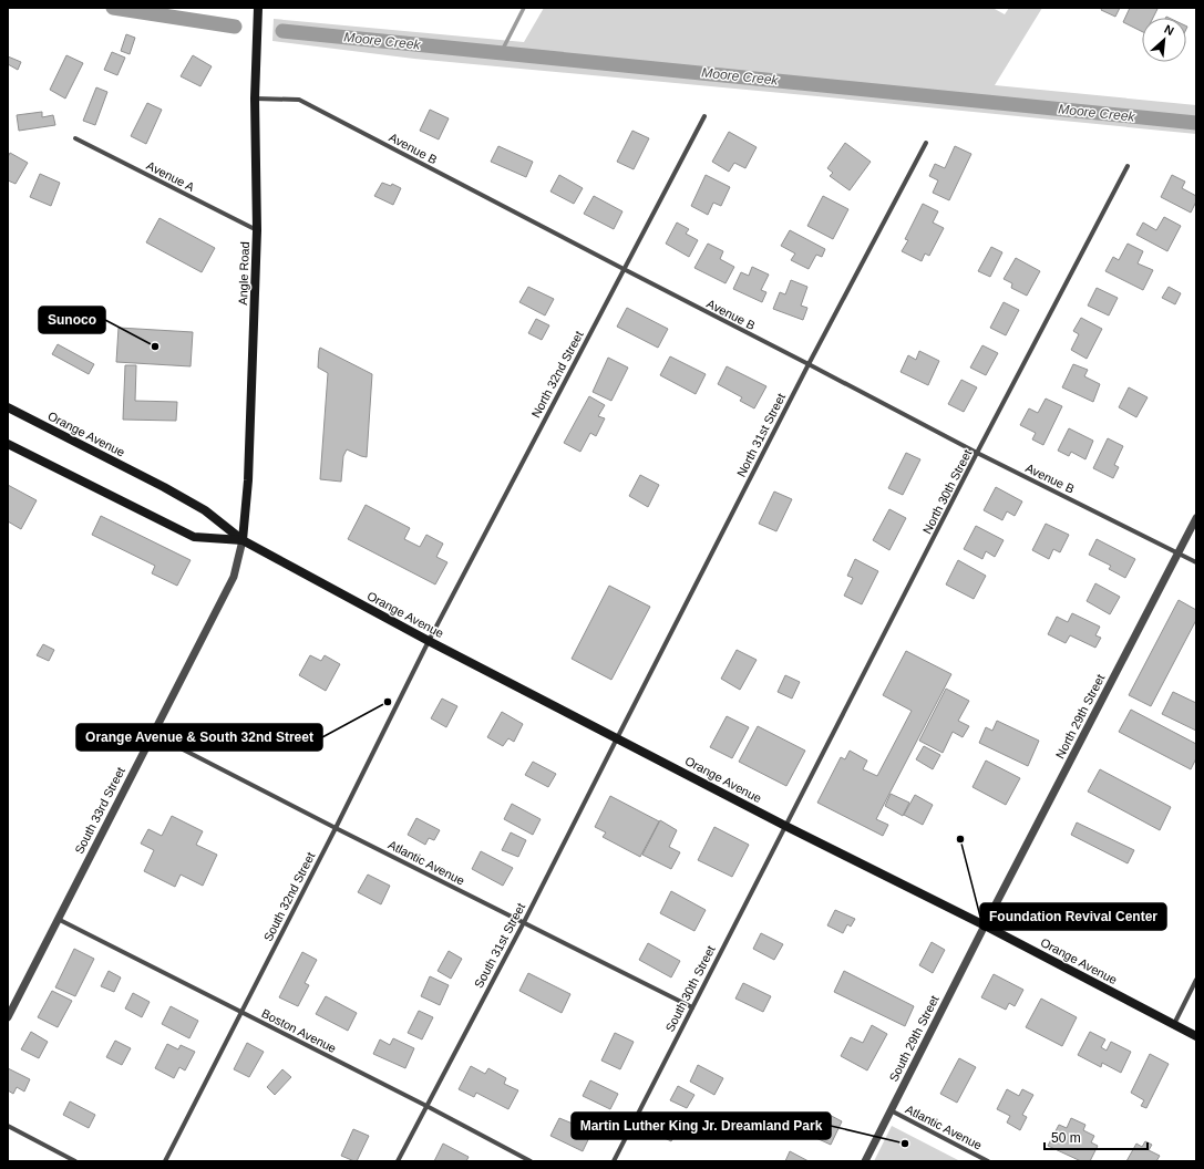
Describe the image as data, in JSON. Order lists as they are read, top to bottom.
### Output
{
  "streets": {
    "main road": ["Angle Road", "Orange Avenue"],
    "street": [
      "Avenue B",
      "Avenue A",
      "North 32nd Street",
      "North 31st Street",
      "North 30th Street",
      "North 29th Street",
      "South 33rd Street",
      "Atlantic Avenue",
      "South 32nd Street",
      "South 31st Street",
      "South 30th Street",
      "Boston Avenue",
      "South 29th Street"
    ]
  },
  "crossings": [
    ["Avenue B", "Angle Road"],
    ["Avenue B", "North 32nd Street"],
    ["Avenue B", "North 31st Street"],
    ["Avenue B", "North 30th Street"],
    ["Avenue B", "North 29th Street"],
    ["Avenue A", "Angle Road"],
    ["Angle Road", "Orange Avenue"],
    ["Angle Road", "South 33rd Street"],
    ["North 32nd Street", "Orange Avenue"],
    ["North 32nd Street", "South 32nd Street"],
    ["Orange Avenue", "North 31st Street"],
    ["Orange Avenue", "North 30th Street"],
    ["Orange Avenue", "North 29th Street"],
    ["Orange Avenue", "South 33rd Street"],
    ["Orange Avenue", "South 32nd Street"],
    ["Orange Avenue", "South 31st Street"],
    ["Orange Avenue", "South 30th Street"],
    ["Orange Avenue", "South 29th Street"],
    ["North 31st Street", "South 31st Street"],
    ["North 30th Street", "South 30th Street"],
    ["North 29th Street", "South 29th Street"],
    ["South 33rd Street", "Atlantic Avenue"],
    ["South 33rd Street", "Boston Avenue"],
    ["Atlantic Avenue", "South 32nd Street"],
    ["Atlantic Avenue", "South 31st Street"],
    ["Atlantic Avenue", "South 30th Street"],
    ["Atlantic Avenue", "South 29th Street"],
    ["South 32nd Street", "Boston Avenue"],
    ["South 31st Street", "Boston Avenue"]
  ],
  "water": ["Moore Creek"],
  "places": [
    "Sunoco",
    "Orange Avenue & South 32nd Street",
    "Foundation Revival Center",
    "Martin Luther King Jr. Dreamland Park"
  ],
  "scale_bar": "50 m",
  "north": "top right"
}
